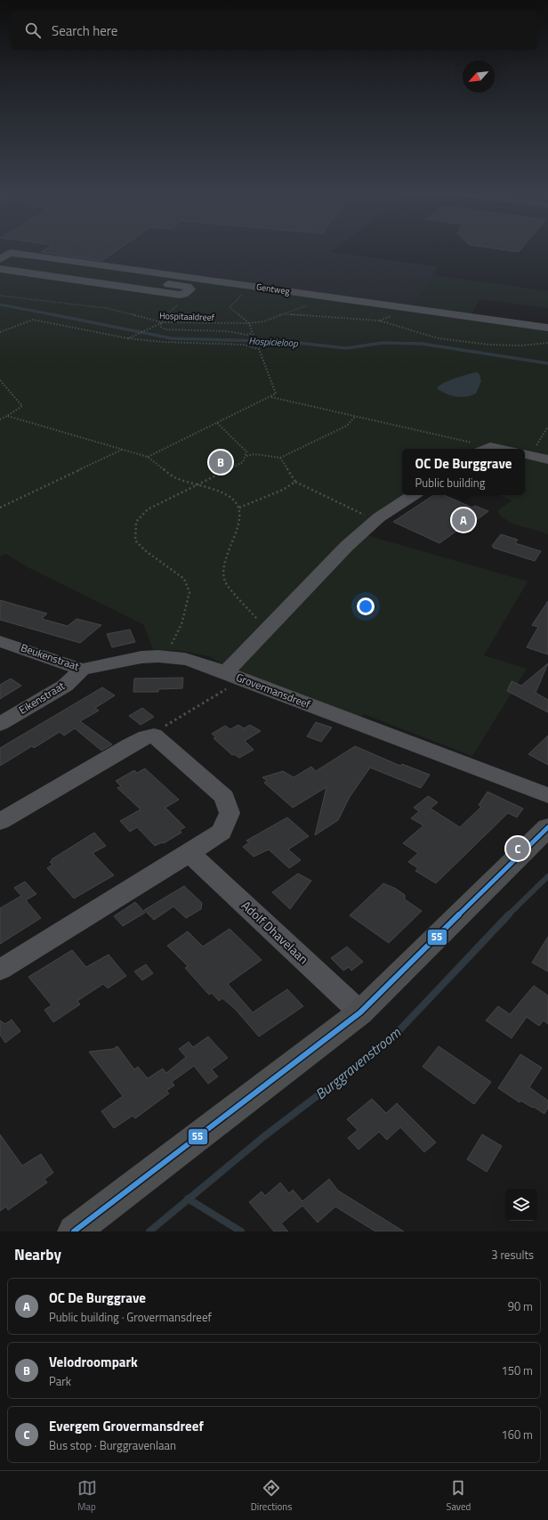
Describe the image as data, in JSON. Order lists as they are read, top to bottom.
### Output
{
  "streets": {
    "street": [
      "Gentweg",
      "Beukenstraat",
      "Grovermansdreef",
      "Eikenstraat",
      "Adolf Dhavelaan"
    ],
    "path": ["Hospitaaldreef"]
  },
  "crossings": [
    ["Gentweg", "Hospitaaldreef"],
    ["Beukenstraat", "Grovermansdreef"],
    ["Beukenstraat", "Eikenstraat"]
  ],
  "water": ["Hospicieloop", "Burggravenstroom"],
  "lines": ["transit line 55"],
  "north": "bottom left",
  "page": {
    "search": "Search here",
    "popup": ["OC De Burggrave", "Public building"],
    "pins": ["B", "A", "C"],
    "heading": ["Nearby", "3 results"],
    "list": [
      {
        "mark": "A",
        "name": "OC De Burggrave",
        "note": "Public building · Grovermansdreef",
        "value": "90 m"
      },
      {
        "mark": "B",
        "name": "Velodroompark",
        "note": "Park",
        "value": "150 m"
      },
      {
        "mark": "C",
        "name": "Evergem Grovermansdreef",
        "note": "Bus stop · Burggravenlaan",
        "value": "160 m"
      }
    ],
    "nav": ["Map", "Directions", "Saved"]
  }
}
